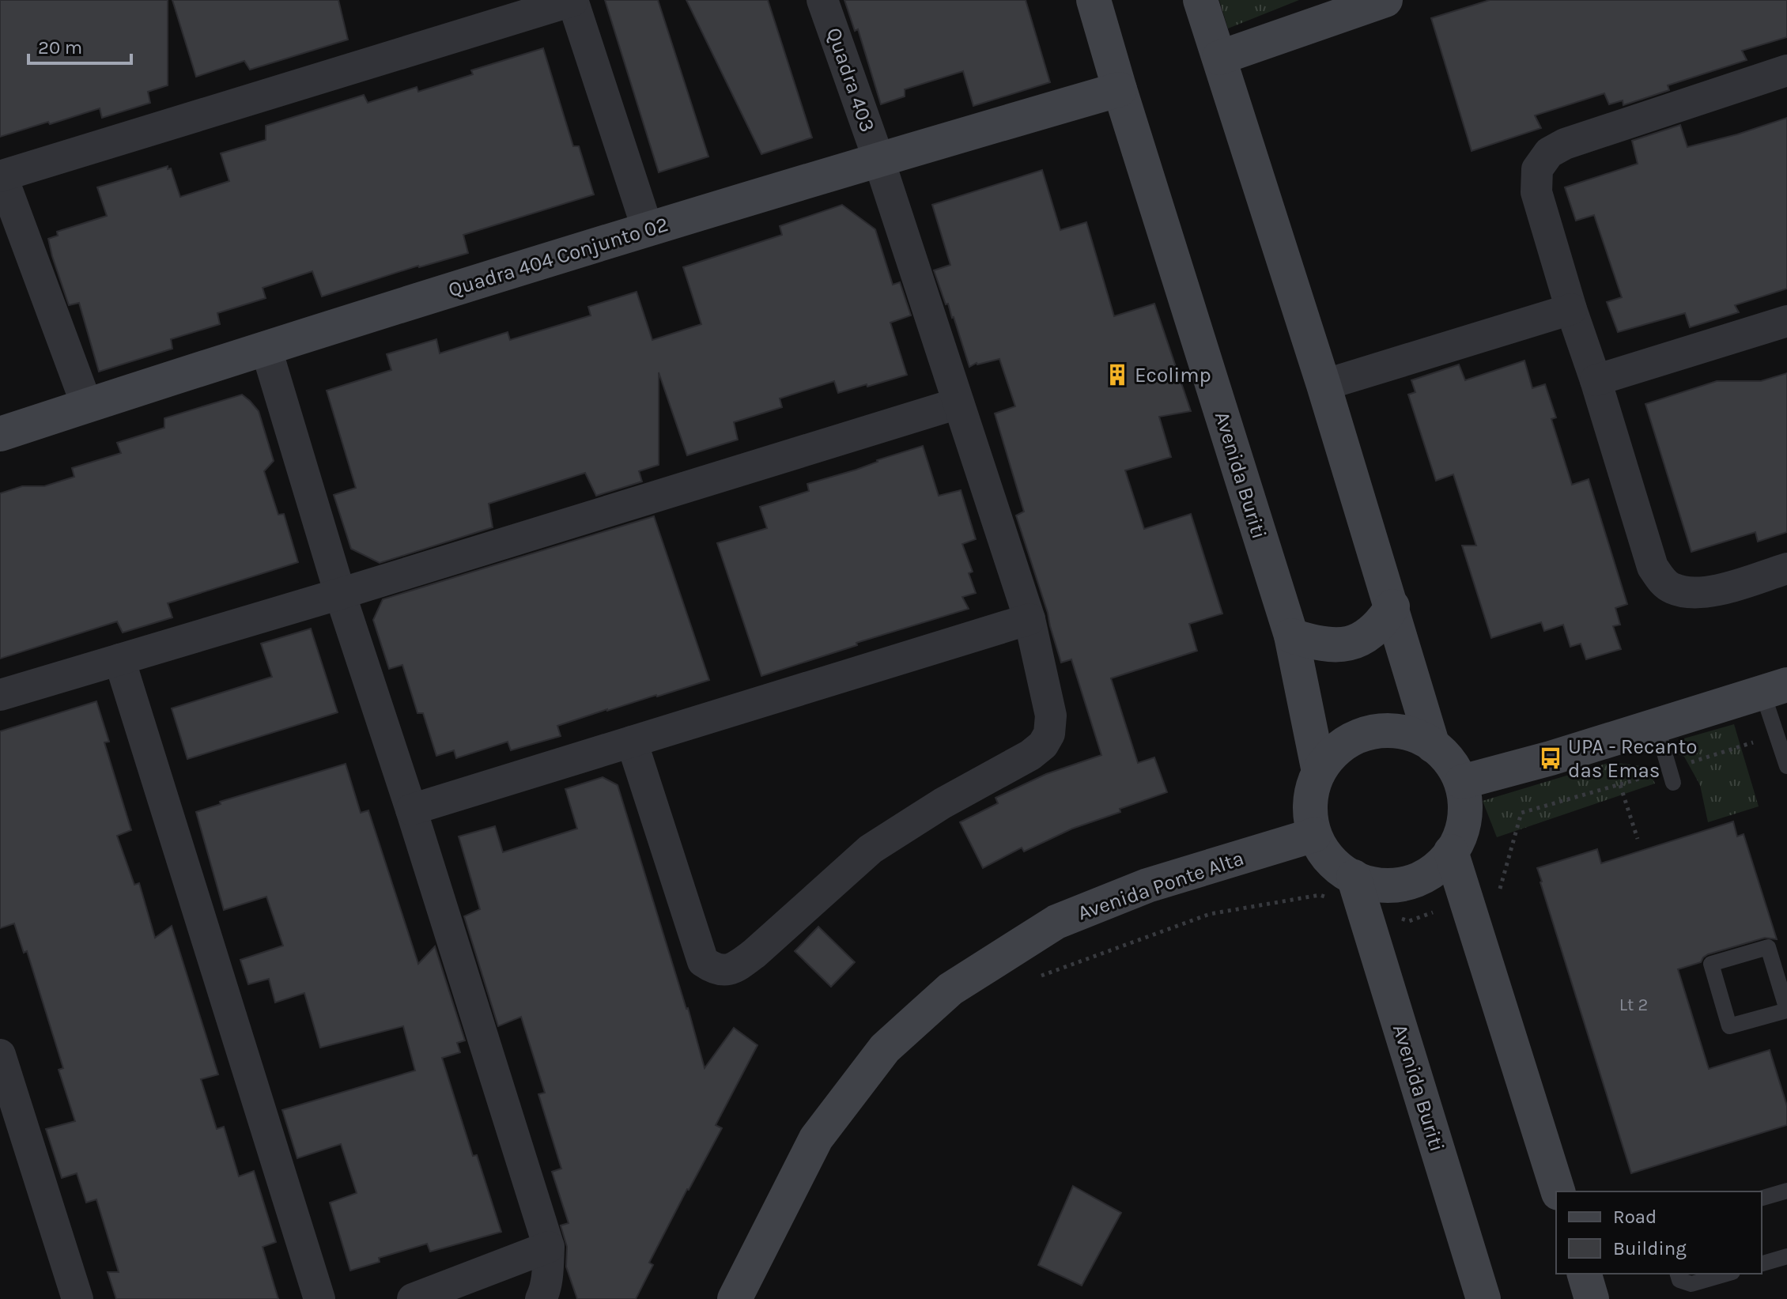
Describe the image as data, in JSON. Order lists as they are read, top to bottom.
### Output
{
  "streets": {
    "main road": ["Quadra 404 Conjunto 02", "Avenida Buriti", "Avenida Ponte Alta"],
    "street": ["Quadra 403"]
  },
  "crossings": [
    ["Quadra 403", "Quadra 404 Conjunto 02"],
    ["Quadra 404 Conjunto 02", "Avenida Buriti"],
    ["Avenida Buriti", "Avenida Ponte Alta"]
  ],
  "places": {
    "building": ["Ecolimp"],
    "bus stop": ["UPA - Recanto das Emas"]
  },
  "house_numbers": ["Lt 2"],
  "legend": ["Road", "Building"],
  "scale_bar": "20 m"
}
